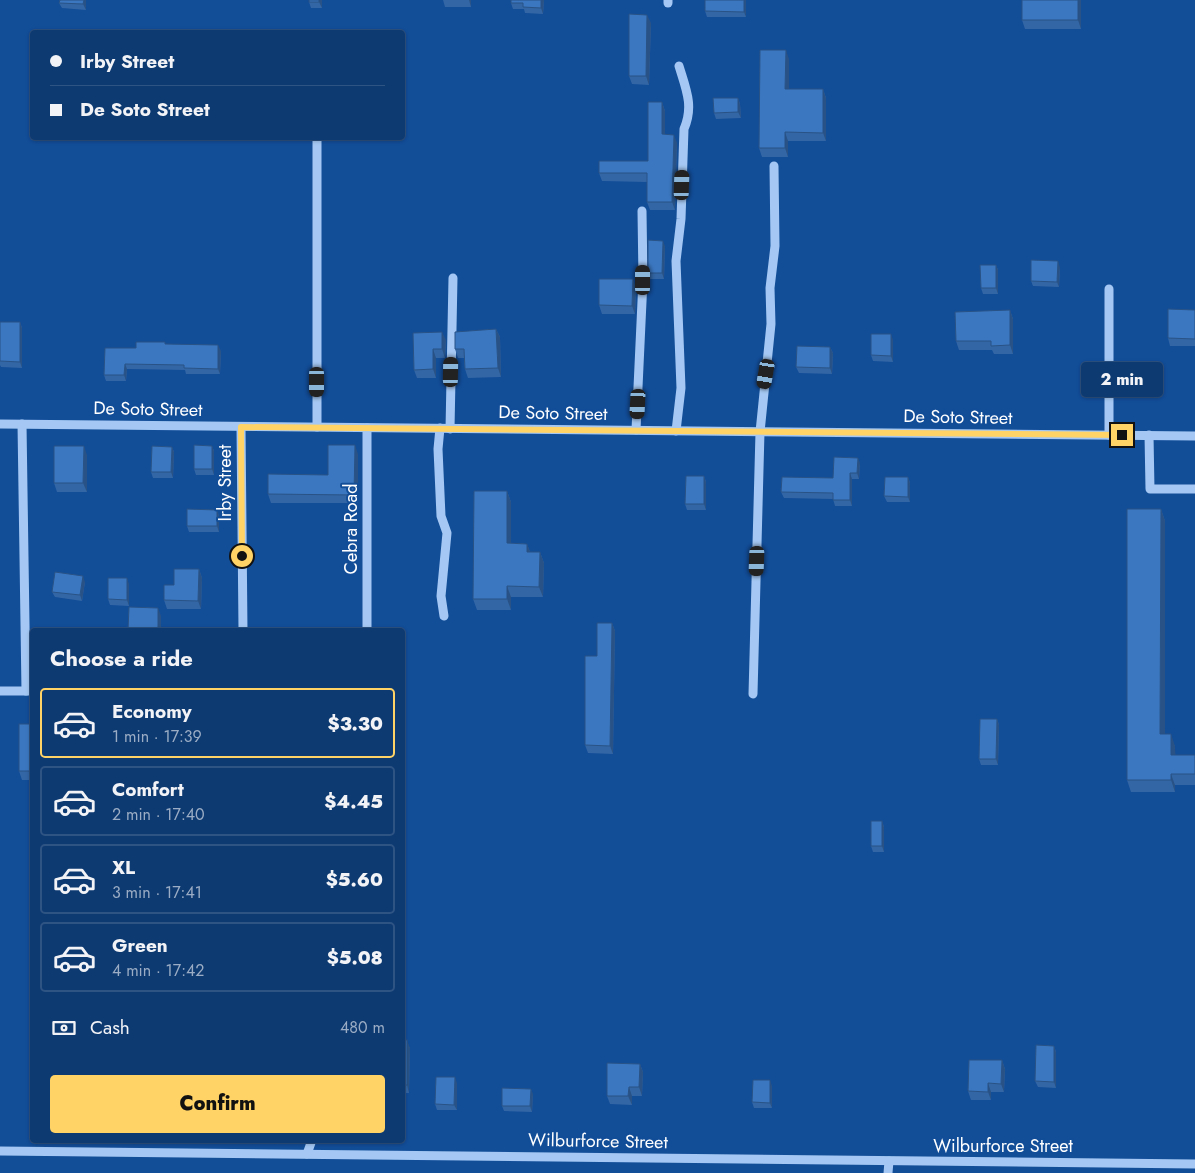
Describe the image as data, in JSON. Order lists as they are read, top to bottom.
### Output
{
  "streets": {
    "street": [
      "De Soto Street",
      "Irby Street",
      "Cebra Road",
      "Wilburforce Street"
    ]
  },
  "crossings": [
    ["De Soto Street", "Irby Street"],
    ["De Soto Street", "Cebra Road"]
  ],
  "page": {
    "banner": ["Irby Street", "De Soto Street"],
    "bubble": "2 min",
    "heading": "Choose a ride",
    "list": [
      {
        "name": "Economy",
        "note": "1 min · 17:39",
        "value": "$3.30"
      },
      {
        "name": "Comfort",
        "note": "2 min · 17:40",
        "value": "$4.45"
      },
      {
        "name": "XL",
        "note": "3 min · 17:41",
        "value": "$5.60"
      },
      {
        "name": "Green",
        "note": "4 min · 17:42",
        "value": "$5.08"
      }
    ],
    "pay": ["Cash", "480 m"],
    "buttons": "Confirm"
  }
}
